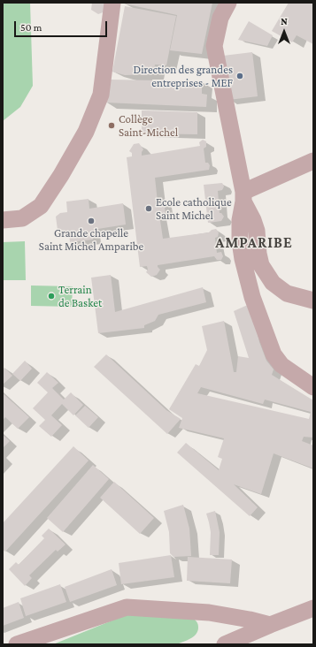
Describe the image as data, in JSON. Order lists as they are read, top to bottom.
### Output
{
  "districts": ["AMPARIBE"],
  "places": [
    "Direction des grandes entreprises - MEF",
    "Collège Saint-Michel",
    "Ecole catholique Saint Michel",
    "Grande chapelle Saint Michel Amparibe",
    "Terrain de Basket"
  ],
  "scale_bar": "50 m",
  "north": "top"
}
